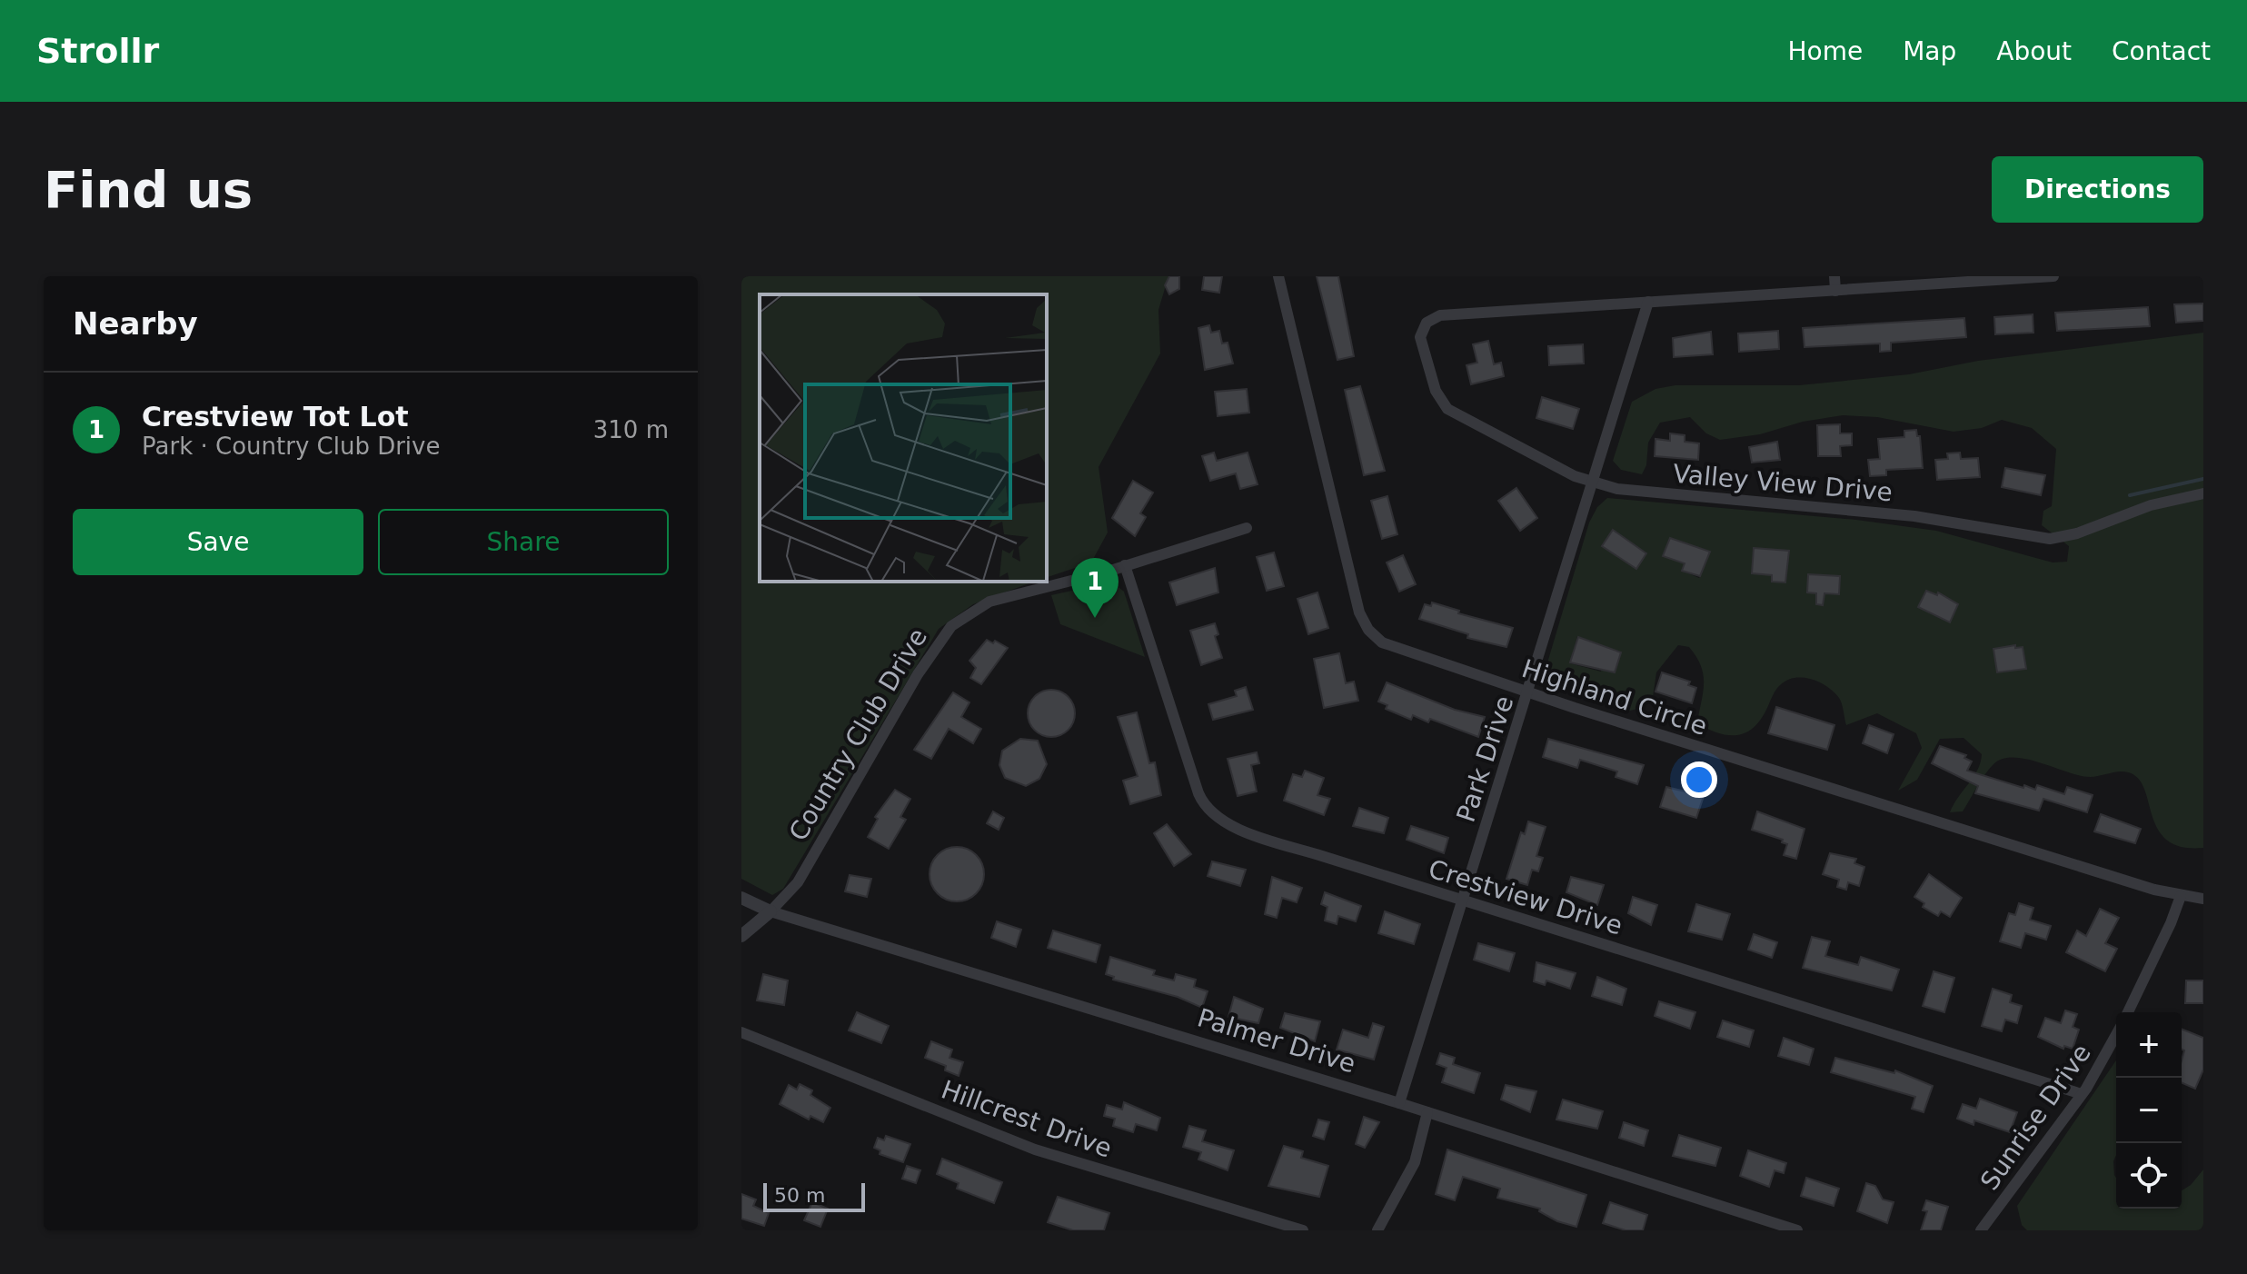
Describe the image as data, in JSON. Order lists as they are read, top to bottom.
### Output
{
  "streets": {
    "street": [
      "Valley View Drive",
      "Highland Circle",
      "Country Club Drive",
      "Park Drive",
      "Crestview Drive",
      "Palmer Drive",
      "Sunrise Drive",
      "Hillcrest Drive"
    ]
  },
  "crossings": [
    ["Valley View Drive", "Park Drive"],
    ["Highland Circle", "Park Drive"],
    ["Country Club Drive", "Crestview Drive"],
    ["Country Club Drive", "Palmer Drive"],
    ["Park Drive", "Crestview Drive"],
    ["Park Drive", "Palmer Drive"],
    ["Crestview Drive", "Sunrise Drive"]
  ],
  "scale_bar": "50 m",
  "page": {
    "header": "Strollr",
    "nav": [
      "Home",
      "Map",
      "About",
      "Contact"
    ],
    "buttons": [
      "Directions",
      ["Save", "Share"]
    ],
    "title": "Find us",
    "heading": "Nearby",
    "list": [
      {
        "mark": "1",
        "name": "Crestview Tot Lot",
        "note": "Park · Country Club Drive",
        "value": "310 m"
      }
    ],
    "pins": "1",
    "map_buttons": ["+", "−"],
    "scale": "50 m"
  }
}
